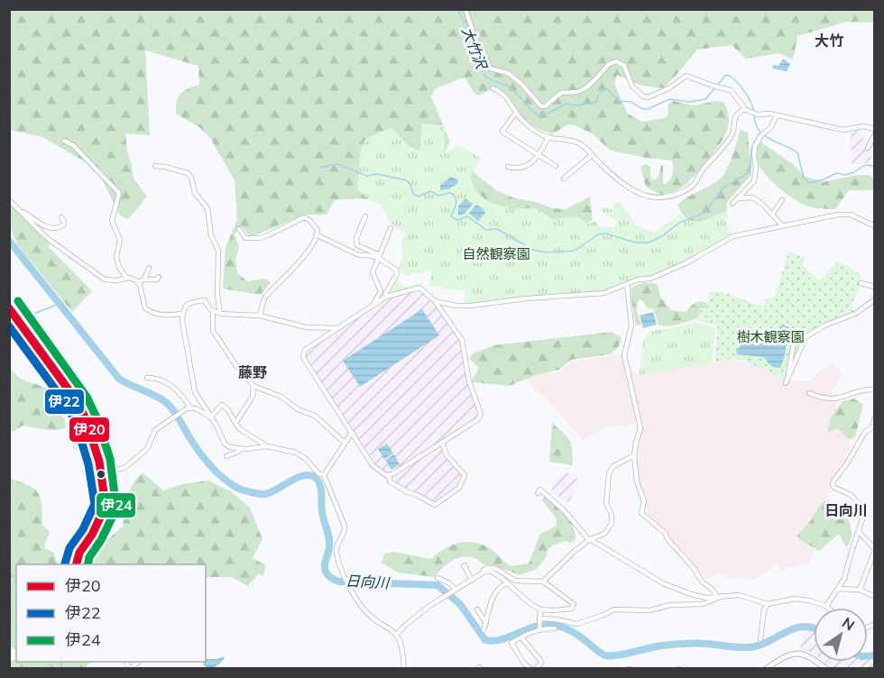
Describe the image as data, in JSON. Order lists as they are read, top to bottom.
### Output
{
  "districts": ["大竹", "藤野", "日向川"],
  "water": ["大竹沢", "日向川"],
  "parks": ["自然観察園", "樹木観察園"],
  "lines": ["transit line 伊24", "transit line 伊20", "transit line 伊22"],
  "legend": ["伊20", "伊22", "伊24"],
  "north": "top right"
}
